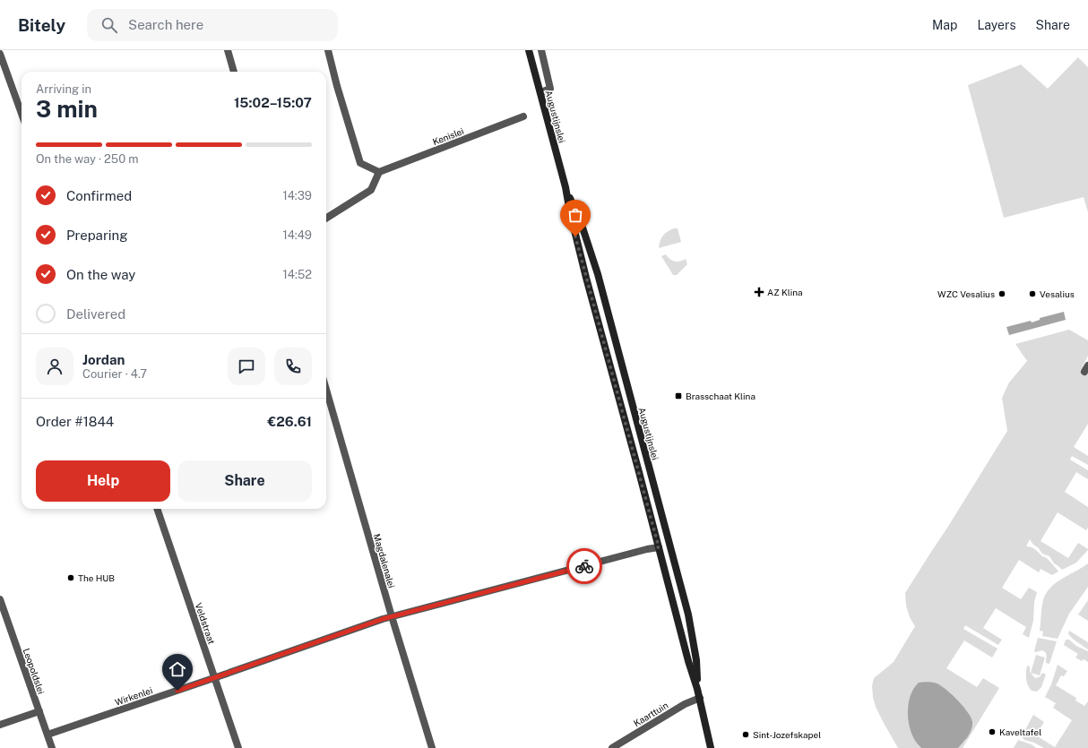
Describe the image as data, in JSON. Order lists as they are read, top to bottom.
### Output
{
  "streets": {
    "street": [
      "Augustijnslei",
      "Kenislei",
      "Magdalenalei",
      "Veldstraat",
      "Leopoldslei",
      "Wirkenlei",
      "Kaarttuin"
    ]
  },
  "crossings": [
    ["Augustijnslei", "Wirkenlei"],
    ["Augustijnslei", "Kaarttuin"],
    ["Magdalenalei", "Wirkenlei"],
    ["Veldstraat", "Wirkenlei"],
    ["Leopoldslei", "Wirkenlei"]
  ],
  "places": {
    "health": ["AZ Klina"],
    "other": [
      "WZC Vesalius",
      "Vesalius",
      "The HUB",
      "Kaveltafel",
      "Sint-Jozefskapel"
    ],
    "transit": ["Brasschaat Klina"]
  },
  "page": {
    "header": "Bitely",
    "search": "Search here",
    "nav": ["Map", "Layers", "Share"],
    "heading": ["3 min", "Arriving in", "15:02–15:07"],
    "panel": [
      "Jordan",
      "Courier · 4.7",
      "Order #1844",
      "€26.61"
    ],
    "bar": "On the way · 250 m",
    "list": [
      ["Confirmed", "14:39"],
      ["Preparing", "14:49"],
      ["On the way", "14:52"],
      "Delivered"
    ],
    "buttons": ["Help", "Share"]
  }
}
